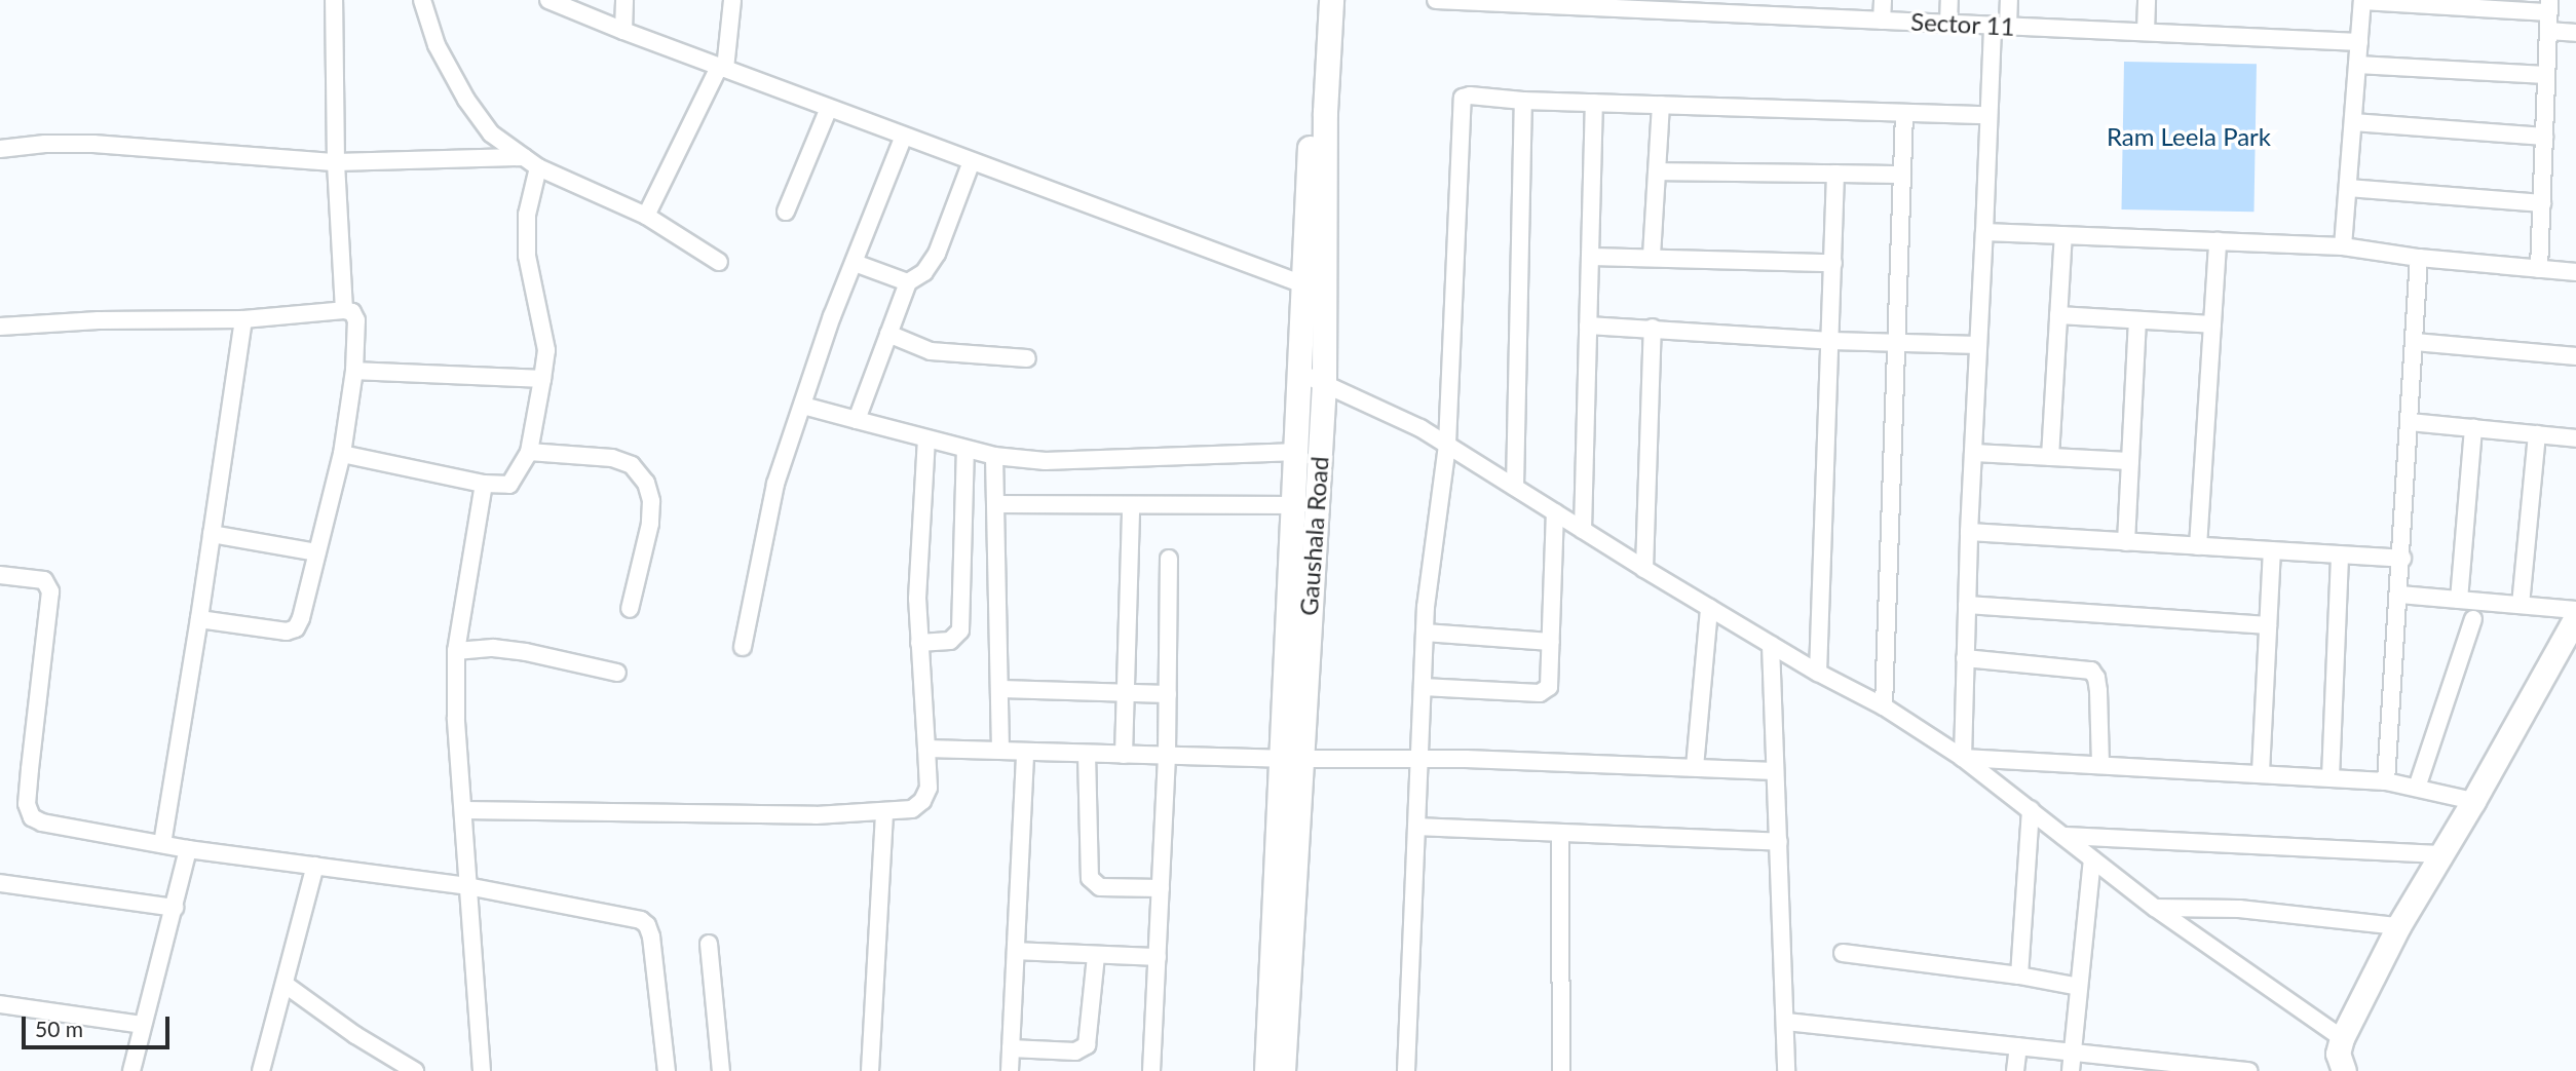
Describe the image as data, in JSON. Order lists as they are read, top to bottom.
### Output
{
  "streets": {
    "street": ["Sector 11", "Gaushala Road"]
  },
  "parks": ["Ram Leela Park"],
  "scale_bar": "50 m"
}
